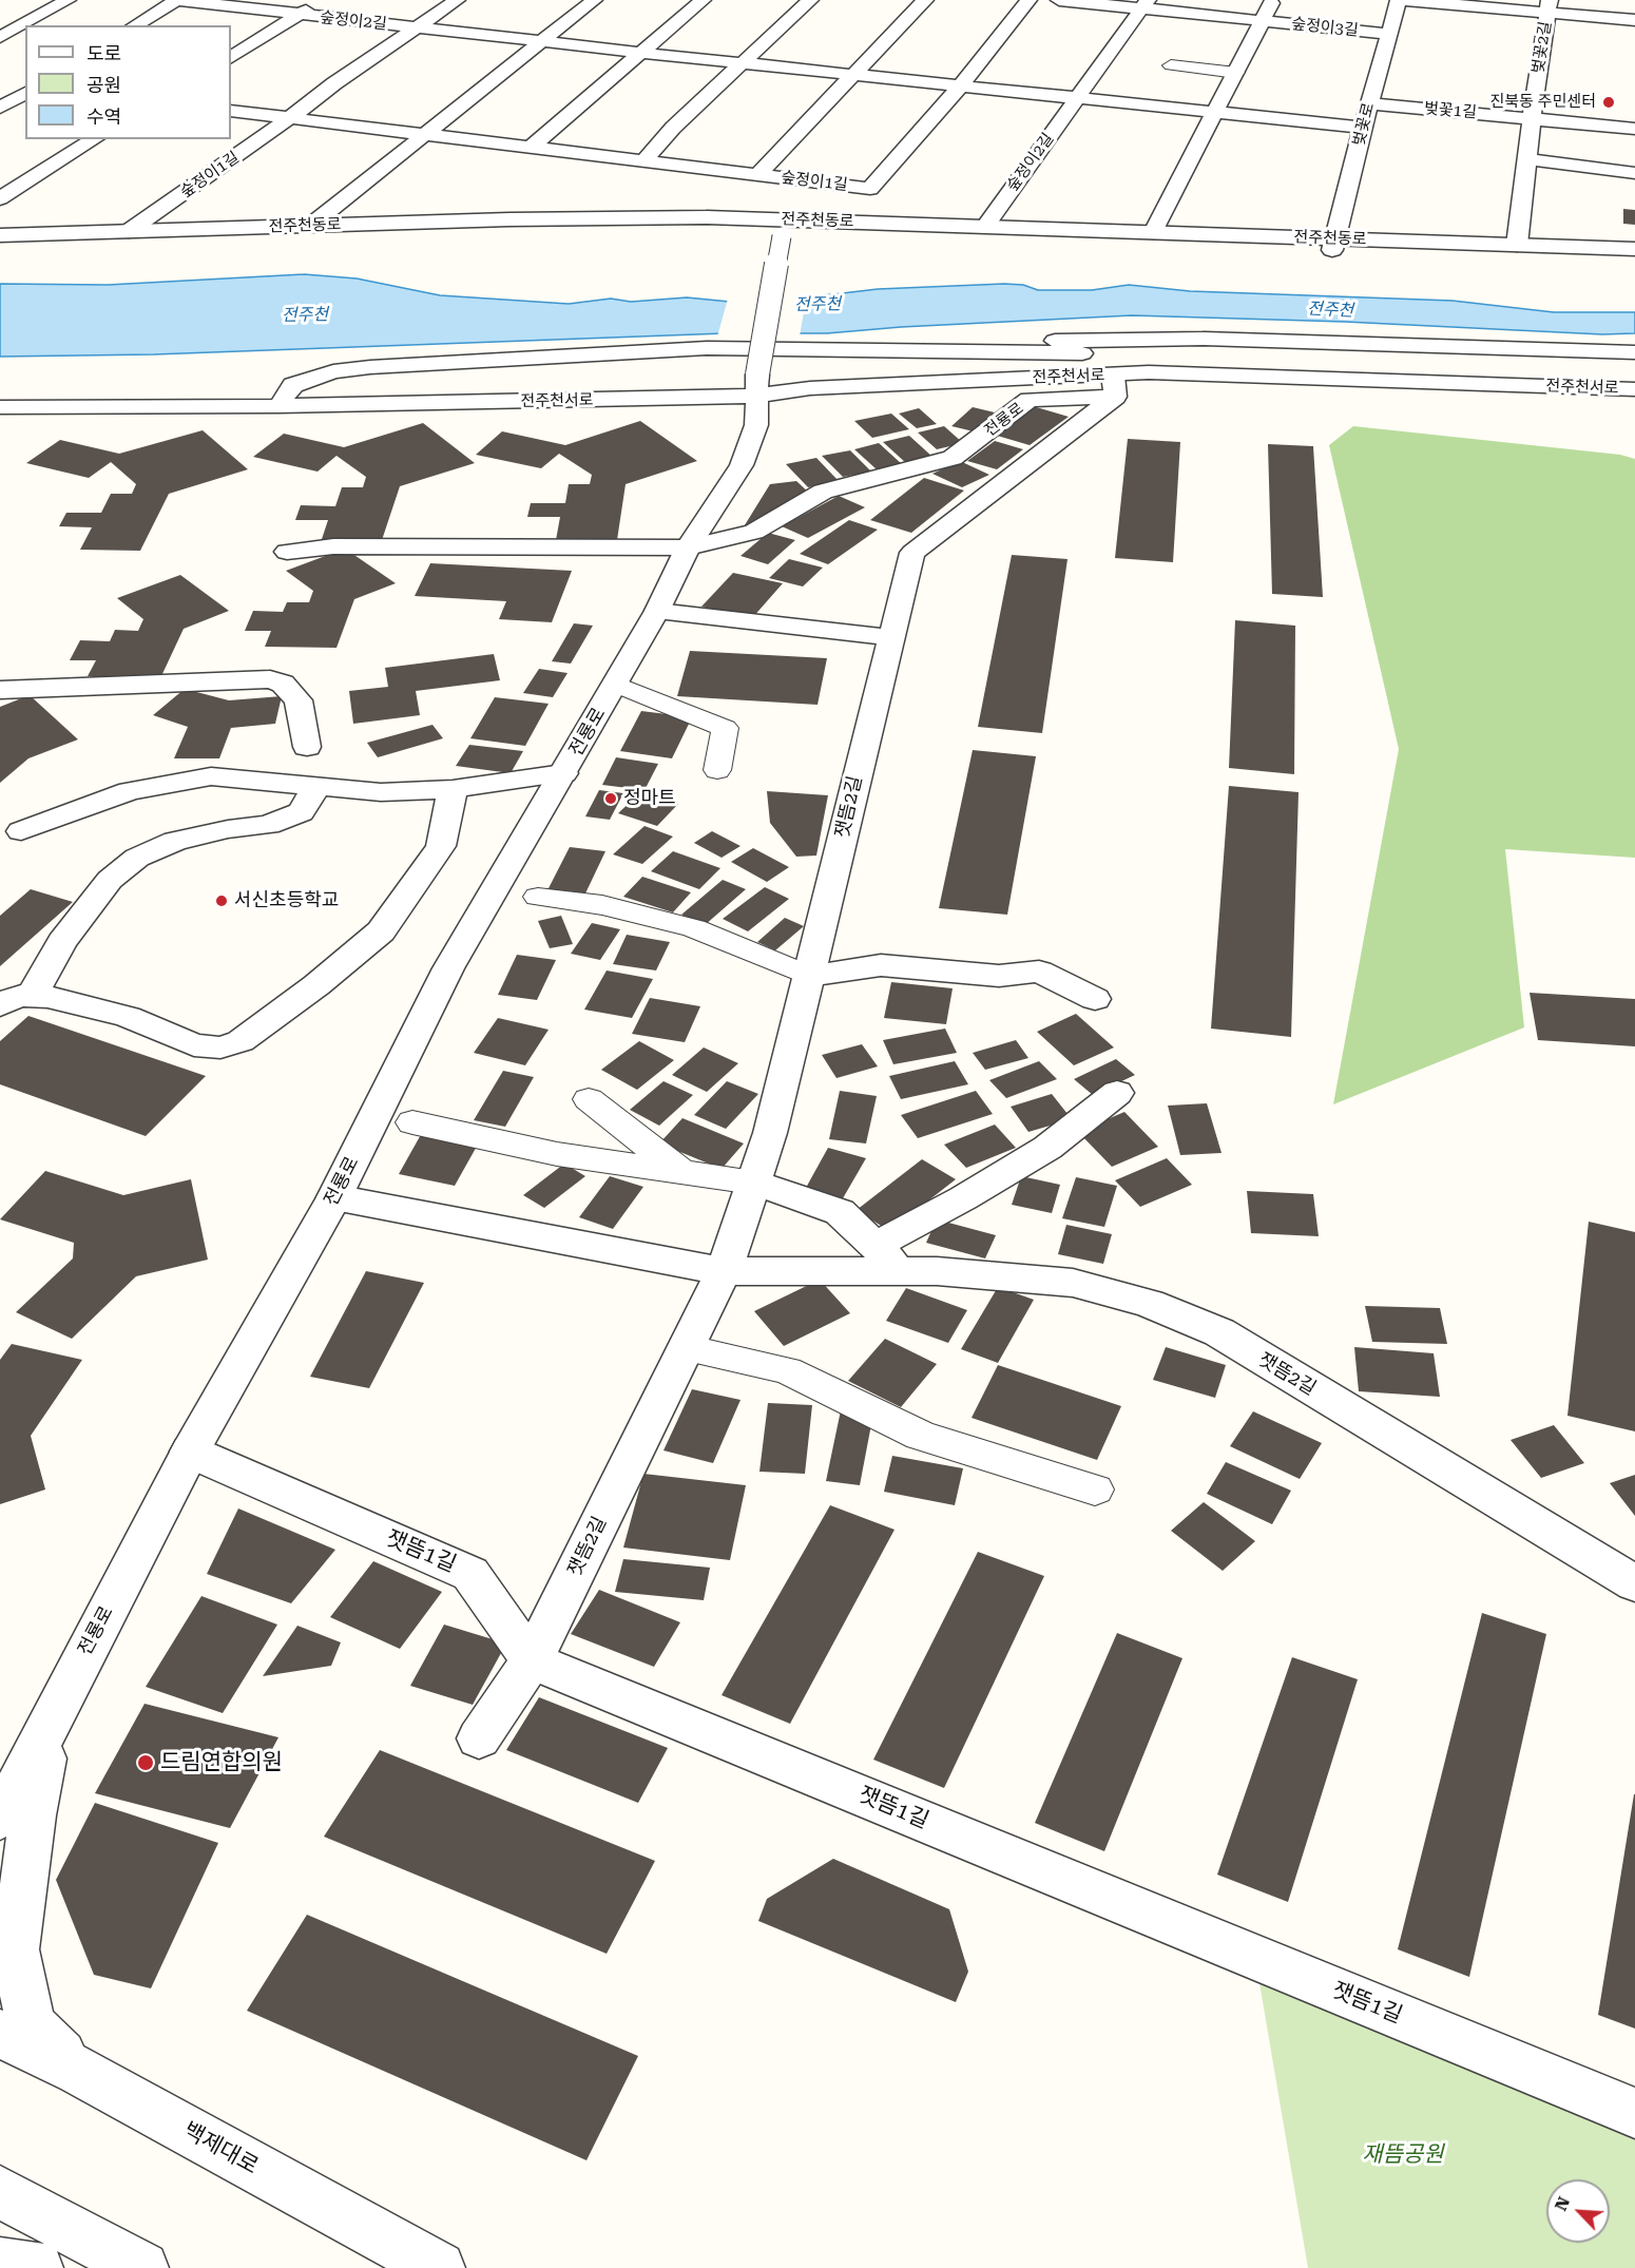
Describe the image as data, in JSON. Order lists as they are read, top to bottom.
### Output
{
  "streets": {
    "street": [
      "숲정이2길",
      "숲정이3길",
      "벚꽃2길",
      "벚꽃1길",
      "벚꽃로",
      "숲정이1길",
      "전주천동로",
      "전주천서로",
      "전룡로",
      "잿뜸2길",
      "잿뜸1길",
      "백제대로"
    ]
  },
  "crossings": [
    ["숲정이2길", "숲정이3길"],
    ["숲정이2길", "벚꽃로"],
    ["숲정이2길", "숲정이1길"],
    ["숲정이2길", "전주천동로"],
    ["숲정이3길", "벚꽃로"],
    ["벚꽃2길", "벚꽃1길"],
    ["벚꽃2길", "벚꽃로"],
    ["벚꽃1길", "벚꽃로"],
    ["벚꽃로", "전주천동로"],
    ["숲정이1길", "전주천동로"],
    ["전주천동로", "전룡로"],
    ["전주천서로", "전룡로"],
    ["전주천서로", "잿뜸2길"],
    ["전룡로", "잿뜸2길"],
    ["전룡로", "잿뜸1길"],
    ["잿뜸2길", "잿뜸1길"]
  ],
  "water": ["전주천"],
  "parks": ["재뜸공원"],
  "places": [
    "진북동 주민센터",
    "정마트",
    "서신초등학교",
    "드림연합의원"
  ],
  "legend": ["도로", "공원", "수역"],
  "north": "top left"
}
